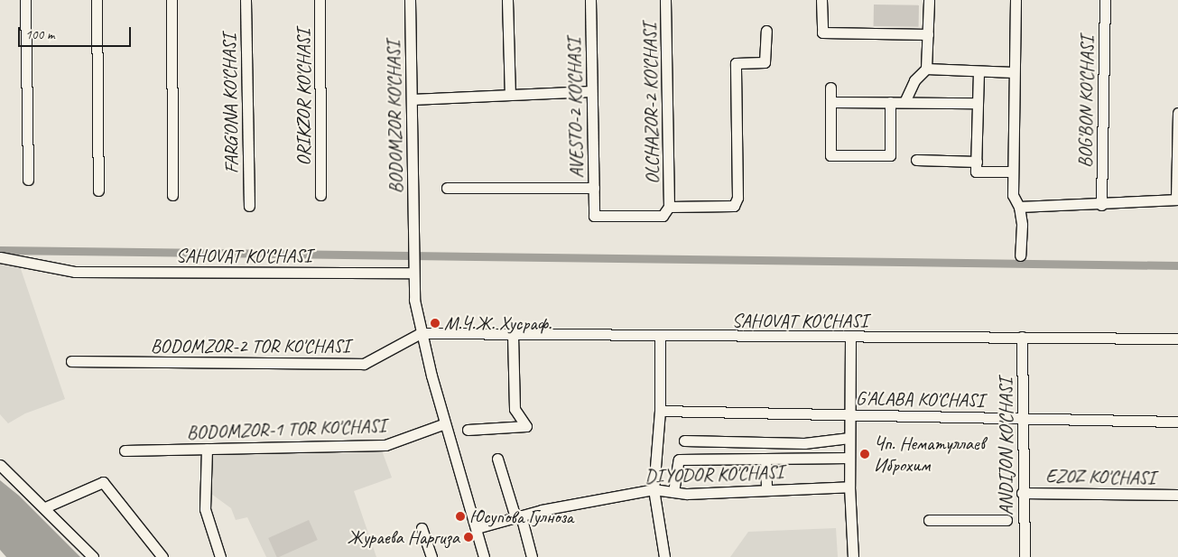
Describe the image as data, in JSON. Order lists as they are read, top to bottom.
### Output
{
  "streets": {
    "street": [
      "ORIKZOR KO'CHASI",
      "BOG'BON KO'CHASI",
      "FARG'ONA KO'CHASI",
      "OLCHAZOR-2 KO'CHASI",
      "AVESTO-2 KO'CHASI",
      "BODOMZOR KO'CHASI",
      "SAHOVAT KO'CHASI",
      "BODOMZOR-2 TOR KO'CHASI",
      "G'ALABA KO'CHASI",
      "BODOMZOR-1 TOR KO'CHASI",
      "ANDIJON KO'CHASI",
      "DIYODOR KO'CHASI",
      "EZOZ KO'CHASI"
    ]
  },
  "crossings": [
    ["OLCHAZOR-2 KO'CHASI", "AVESTO-2 KO'CHASI"],
    ["BODOMZOR KO'CHASI", "SAHOVAT KO'CHASI"],
    ["SAHOVAT KO'CHASI", "BODOMZOR-2 TOR KO'CHASI"],
    ["SAHOVAT KO'CHASI", "ANDIJON KO'CHASI"],
    ["G'ALABA KO'CHASI", "ANDIJON KO'CHASI"],
    ["ANDIJON KO'CHASI", "EZOZ KO'CHASI"]
  ],
  "places": [
    "М.Ч.Ж. Хусраф.",
    "Чп. Нематуллаев Иброхим",
    "Юсупова Гулноза",
    "Жураева Наргиза"
  ],
  "scale_bar": "100 m"
}
